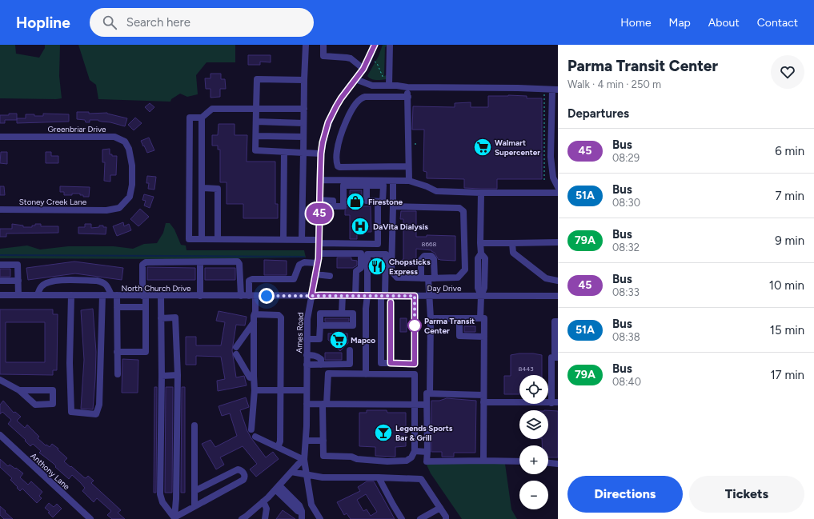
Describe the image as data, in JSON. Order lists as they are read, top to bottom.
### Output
{
  "streets": {
    "street": [
      "Greenbriar Drive",
      "Stoney Creek Lane",
      "North Church Drive",
      "Day Drive",
      "Ames Road",
      "Anthony Lane"
    ]
  },
  "crossings": [
    ["Greenbriar Drive", "Stoney Creek Lane"],
    ["North Church Drive", "Day Drive"],
    ["North Church Drive", "Ames Road"],
    ["Day Drive", "Ames Road"]
  ],
  "places": {
    "supermarket": ["Walmart Supercenter", "Mapco"],
    "shop": ["Firestone"],
    "hospital": ["DaVita Dialysis"],
    "restaurant": ["Chopsticks Express"],
    "other": ["Parma Transit Center"],
    "bar": ["Legends Sports Bar & Grill"]
  },
  "lines": ["bus line 45"],
  "house_numbers": ["8668", "8443"],
  "page": {
    "header": "Hopline",
    "search": "Search here",
    "nav": [
      "Home",
      "Map",
      "About",
      "Contact"
    ],
    "on_map": "45",
    "heading": [
      ["Parma Transit Center", "Walk · 4 min · 250 m"],
      "Departures"
    ],
    "list": [
      {
        "mark": "45",
        "name": "Bus",
        "note": "08:29",
        "value": "6 min"
      },
      {
        "mark": "51A",
        "name": "Bus",
        "note": "08:30",
        "value": "7 min"
      },
      {
        "mark": "79A",
        "name": "Bus",
        "note": "08:32",
        "value": "9 min"
      },
      {
        "mark": "45",
        "name": "Bus",
        "note": "08:33",
        "value": "10 min"
      },
      {
        "mark": "51A",
        "name": "Bus",
        "note": "08:38",
        "value": "15 min"
      },
      {
        "mark": "79A",
        "name": "Bus",
        "note": "08:40",
        "value": "17 min"
      }
    ],
    "map_buttons": ["+", "−"],
    "buttons": ["Directions", "Tickets"]
  }
}
